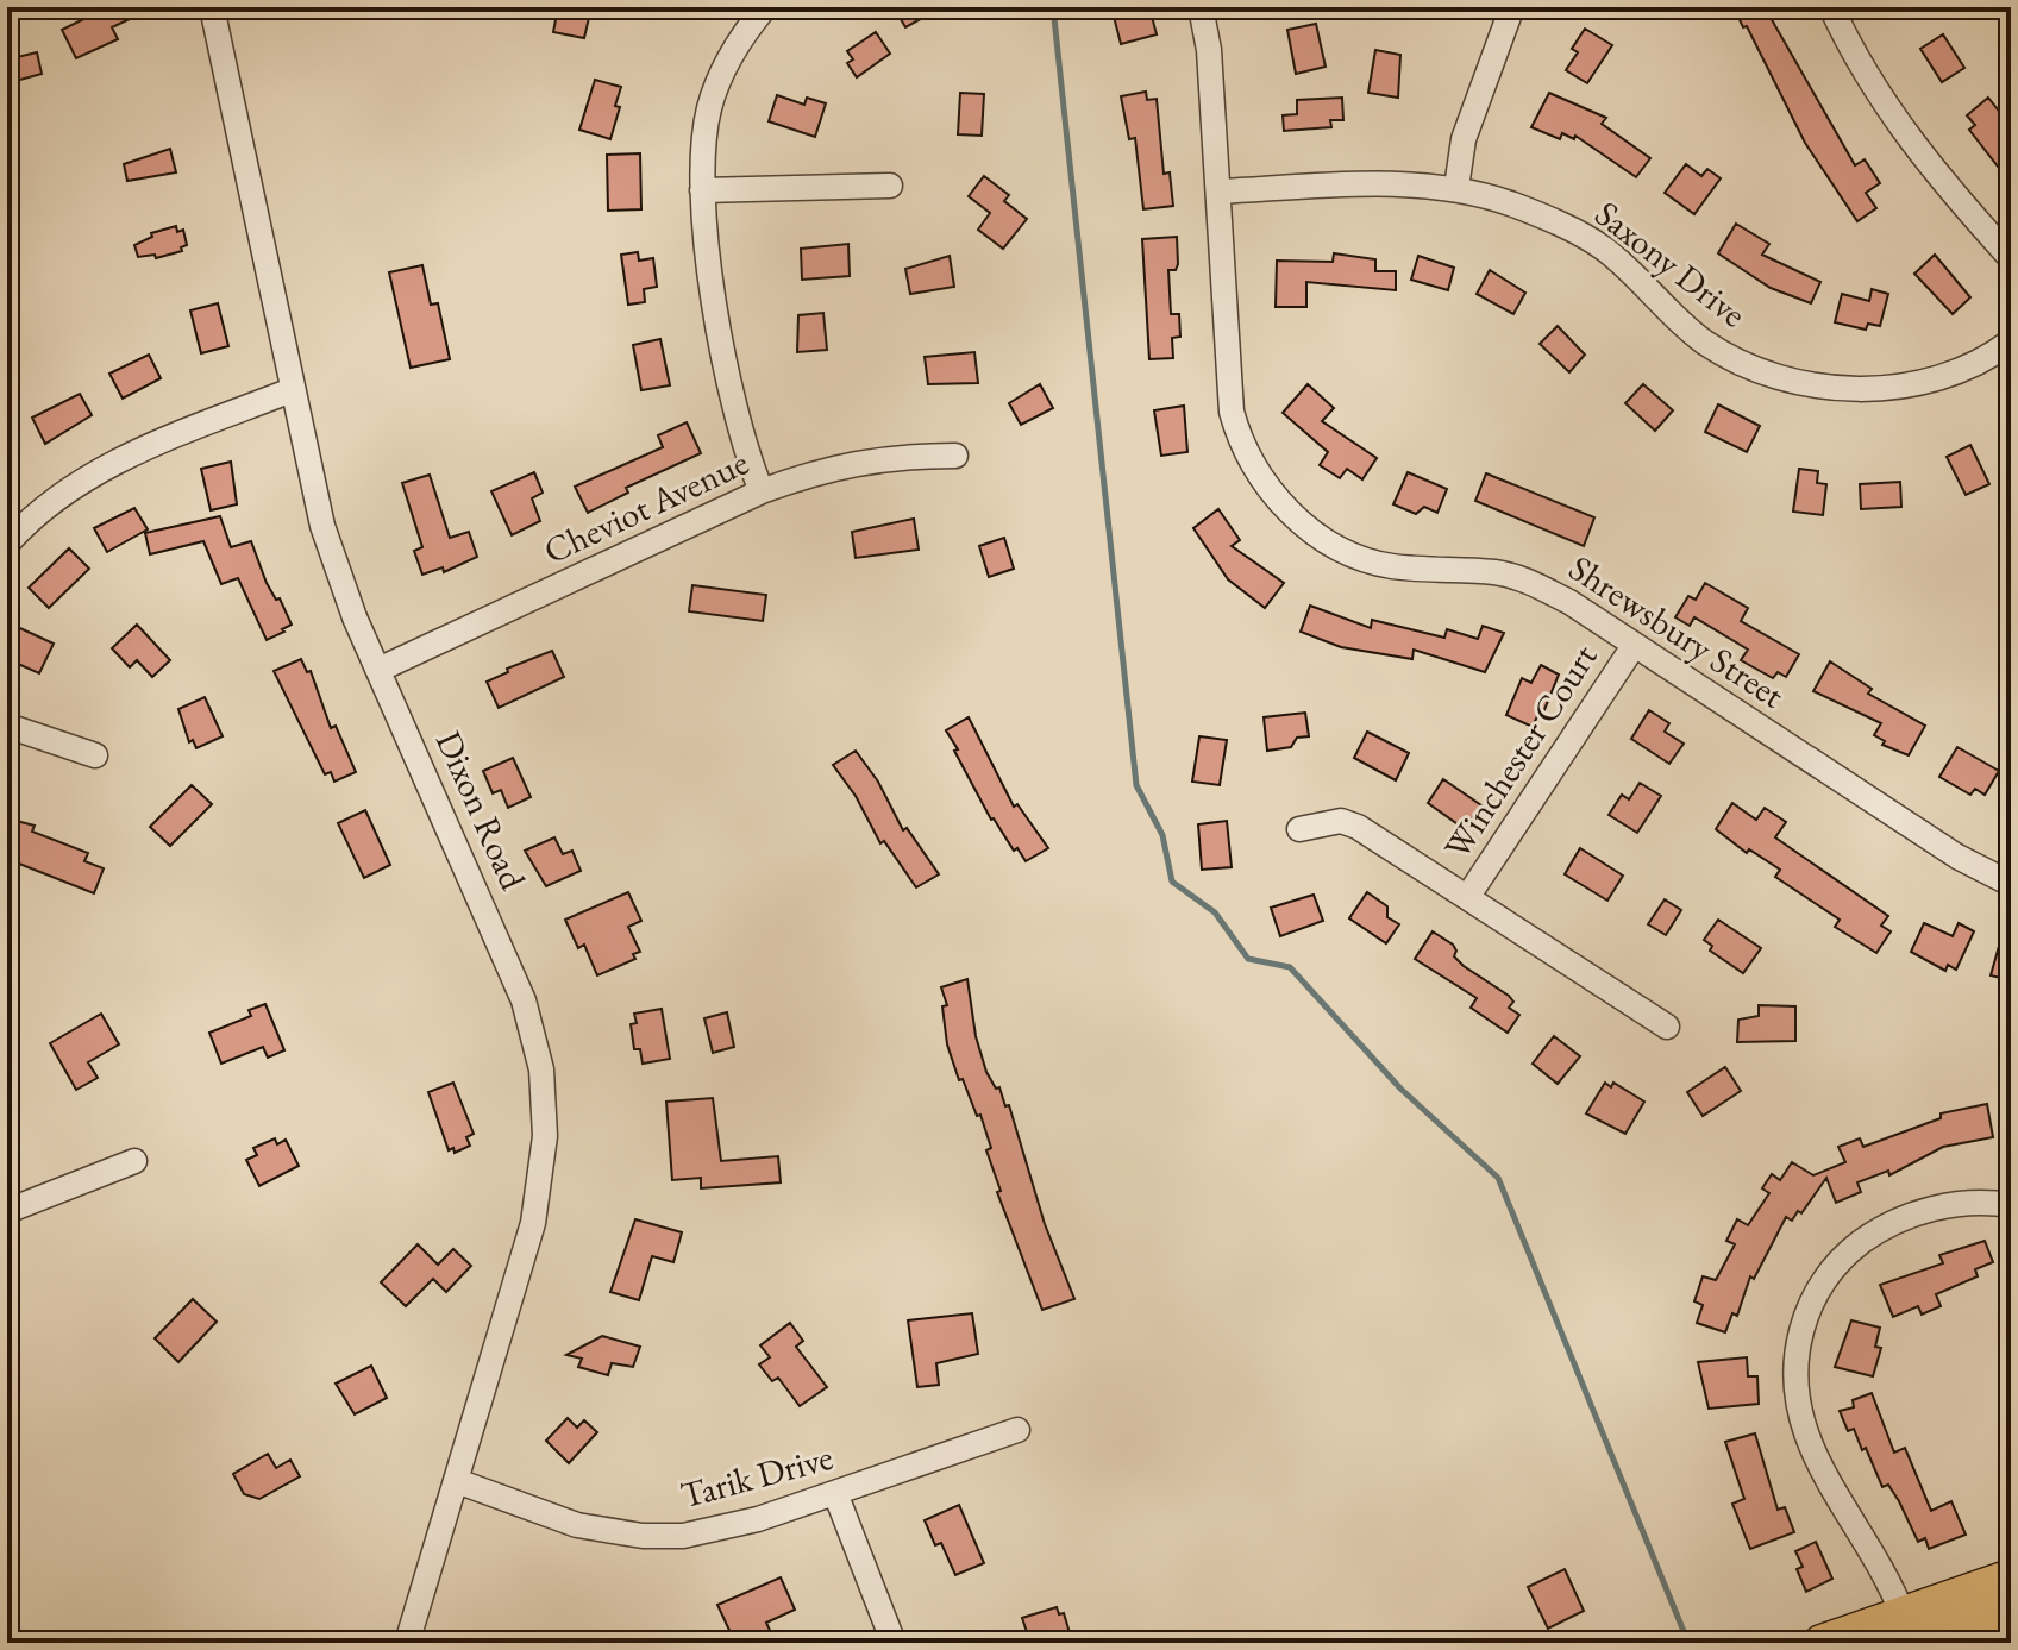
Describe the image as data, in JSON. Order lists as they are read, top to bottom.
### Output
{
  "streets": {
    "street": [
      "Saxony Drive",
      "Cheviot Avenue",
      "Shrewsbury Street",
      "Winchester Court",
      "Dixon Road",
      "Tarik Drive"
    ]
  },
  "crossings": [
    ["Saxony Drive", "Shrewsbury Street"],
    ["Cheviot Avenue", "Dixon Road"],
    ["Shrewsbury Street", "Winchester Court"],
    ["Dixon Road", "Tarik Drive"]
  ]
}
